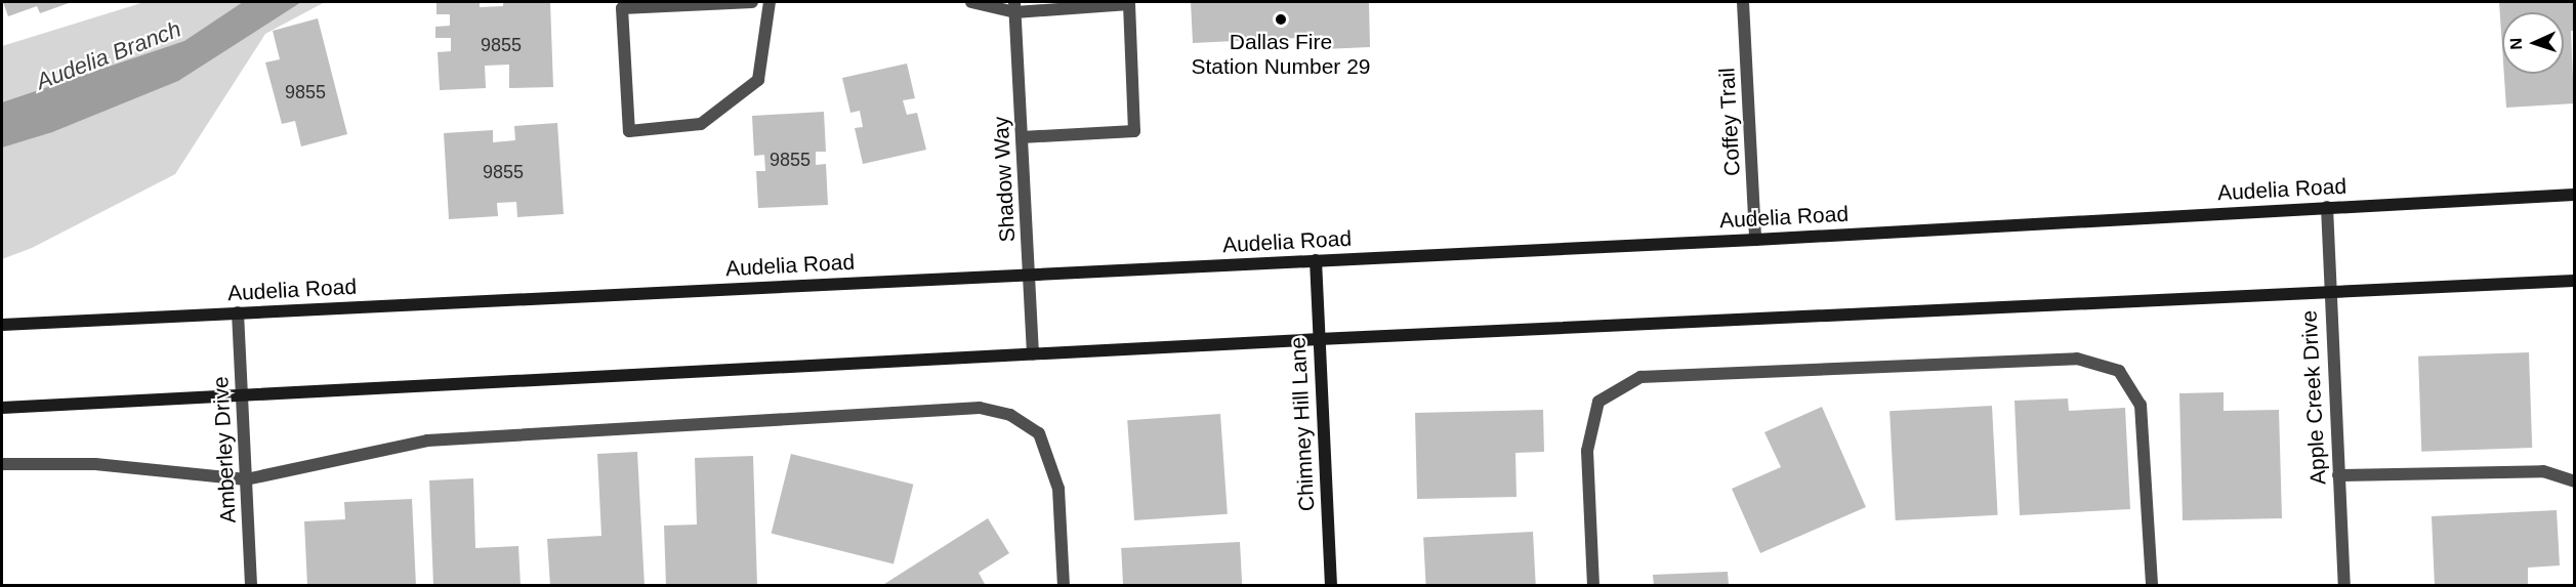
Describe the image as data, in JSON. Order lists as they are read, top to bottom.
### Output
{
  "streets": {
    "main road": ["Audelia Road", "Chimney Hill Lane"],
    "street": [
      "Coffey Trail",
      "Shadow Way",
      "Apple Creek Drive",
      "Amberley Drive"
    ]
  },
  "crossings": [
    ["Coffey Trail", "Audelia Road"],
    ["Shadow Way", "Audelia Road"],
    ["Audelia Road", "Apple Creek Drive"],
    ["Audelia Road", "Chimney Hill Lane"],
    ["Audelia Road", "Amberley Drive"]
  ],
  "water": ["Audelia Branch"],
  "places": ["Dallas Fire Station Number 29"],
  "house_numbers": [
    "9855",
    "9855",
    "9855",
    "9855"
  ],
  "north": "left"
}
